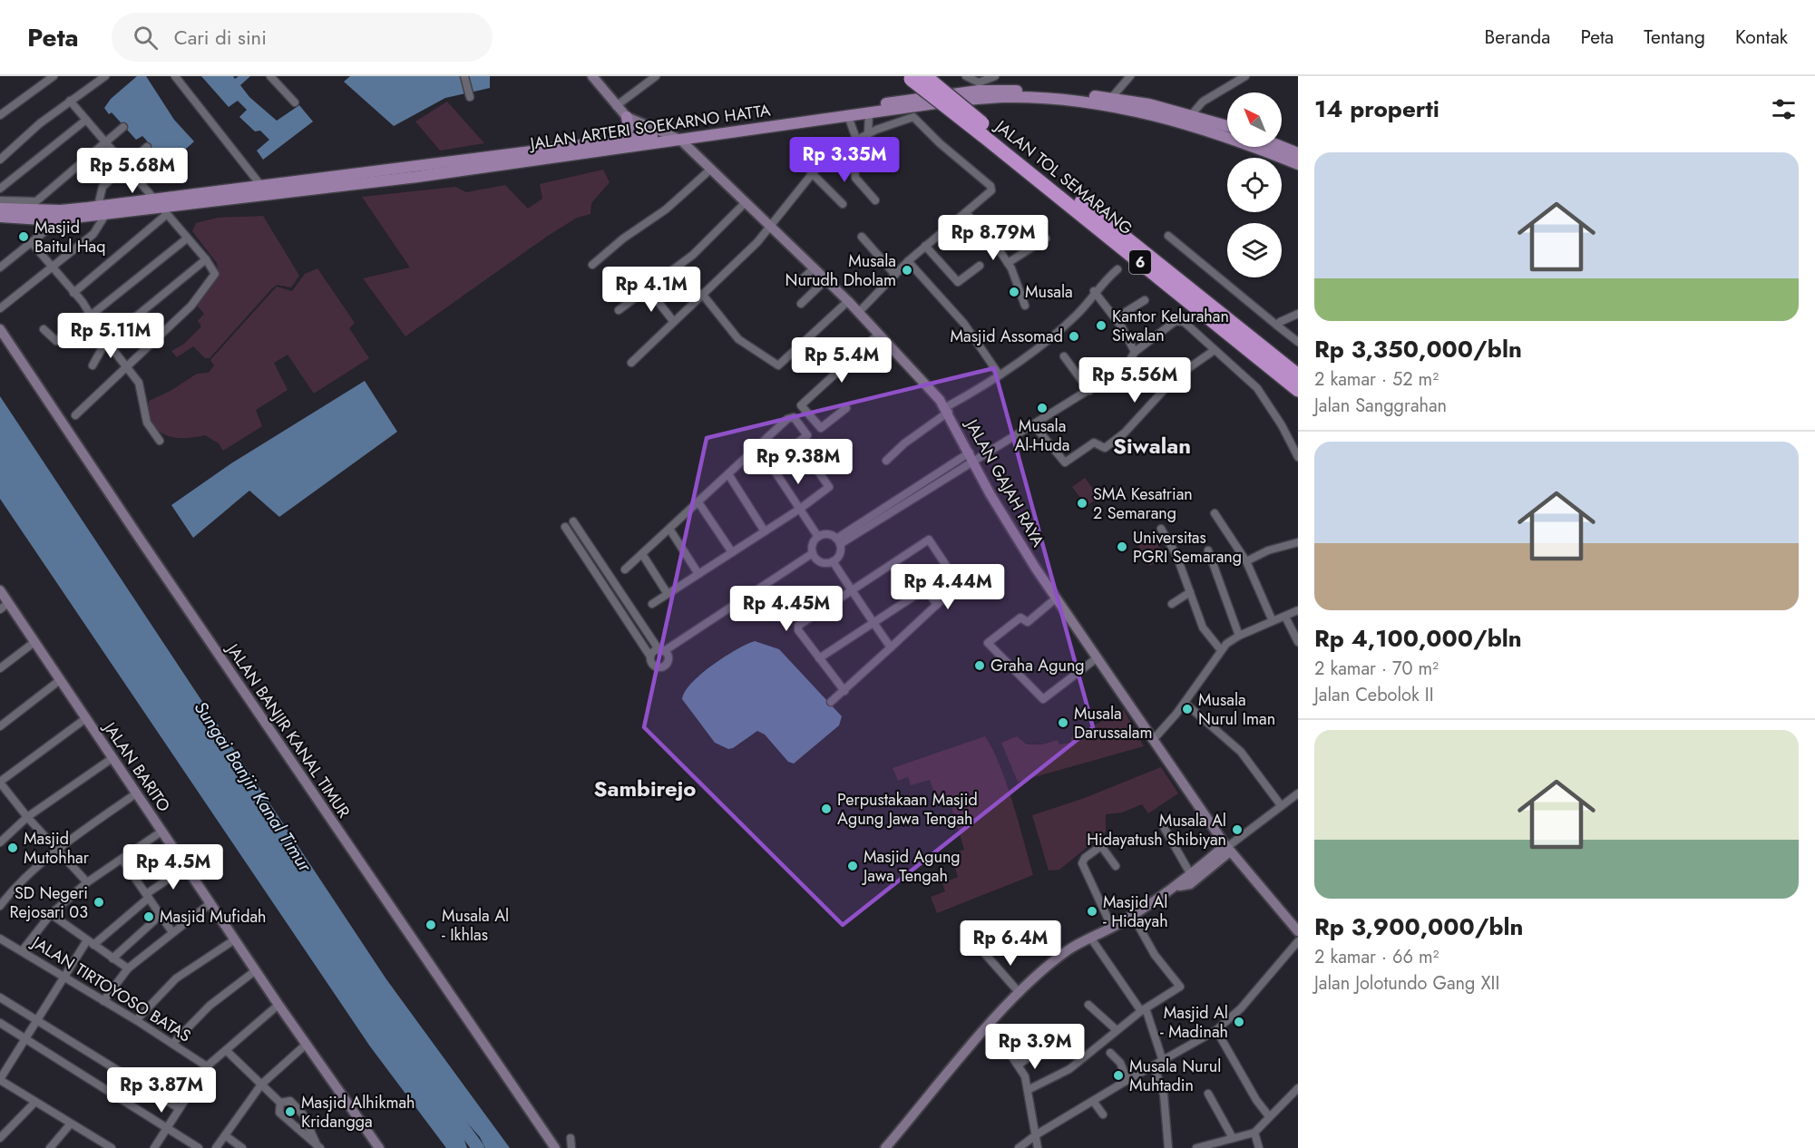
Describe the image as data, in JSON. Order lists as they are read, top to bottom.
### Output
{
  "streets": {
    "highway": ["JALAN TOL SEMARANG", "6"],
    "main road": ["JALAN ARTERI SOEKARNO HATTA"],
    "street": [
      "JALAN GAJAH RAYA",
      "JALAN BANJIR KANAL TIMUR",
      "JALAN BARITO",
      "JALAN TIRTOYOSO BATAS"
    ]
  },
  "crossings": [
    ["JALAN ARTERI SOEKARNO HATTA", "JALAN GAJAH RAYA"]
  ],
  "districts": ["Siwalan", "Sambirejo"],
  "water": ["Sungai Banjir Kanal Timur"],
  "places": [
    "Masjid Baitul Haq",
    "Musala Nurudh Dholam",
    "Musala",
    "Kantor Kelurahan Siwalan",
    "Masjid Assomad",
    "Musala Al-Huda",
    "SMA Kesatrian 2 Semarang",
    "Universitas PGRI Semarang",
    "Graha Agung",
    "Musala Nurul Iman",
    "Musala Darussalam",
    "Perpustakaan Masjid Agung Jawa Tengah",
    "Musala Al Hidayatush Shibiyan",
    "Masjid Mutohhar",
    "Masjid Agung Jawa Tengah",
    "SD Negeri Rejosari 03",
    "Masjid Al - Hidayah",
    "Masjid Mufidah",
    "Musala Al - Ikhlas",
    "Masjid Al - Madinah",
    "Musala Nurul Muhtadin",
    "Masjid Alhikmah Kridangga"
  ],
  "north": "top left",
  "page": {
    "header": "Peta",
    "search": "Cari di sini",
    "nav": [
      "Beranda",
      "Peta",
      "Tentang",
      "Kontak"
    ],
    "heading": "14 properti",
    "price": [
      "Rp 3.35M",
      "Rp 5.68M",
      "Rp 8.79M",
      "Rp 4.1M",
      "Rp 5.11M",
      "Rp 5.4M",
      "Rp 5.56M",
      "Rp 9.38M",
      "Rp 4.44M",
      "Rp 4.45M",
      "Rp 4.5M",
      "Rp 6.4M",
      "Rp 3.9M",
      "Rp 3.87M"
    ],
    "list": [
      {
        "name": "Rp 3,350,000/bln",
        "note": "2 kamar · 52 m² · Jalan Sanggrahan"
      },
      {
        "name": "Rp 4,100,000/bln",
        "note": "2 kamar · 70 m² · Jalan Cebolok II"
      },
      {
        "name": "Rp 3,900,000/bln",
        "note": "2 kamar · 66 m² · Jalan Jolotundo Gang XII"
      }
    ]
  }
}
